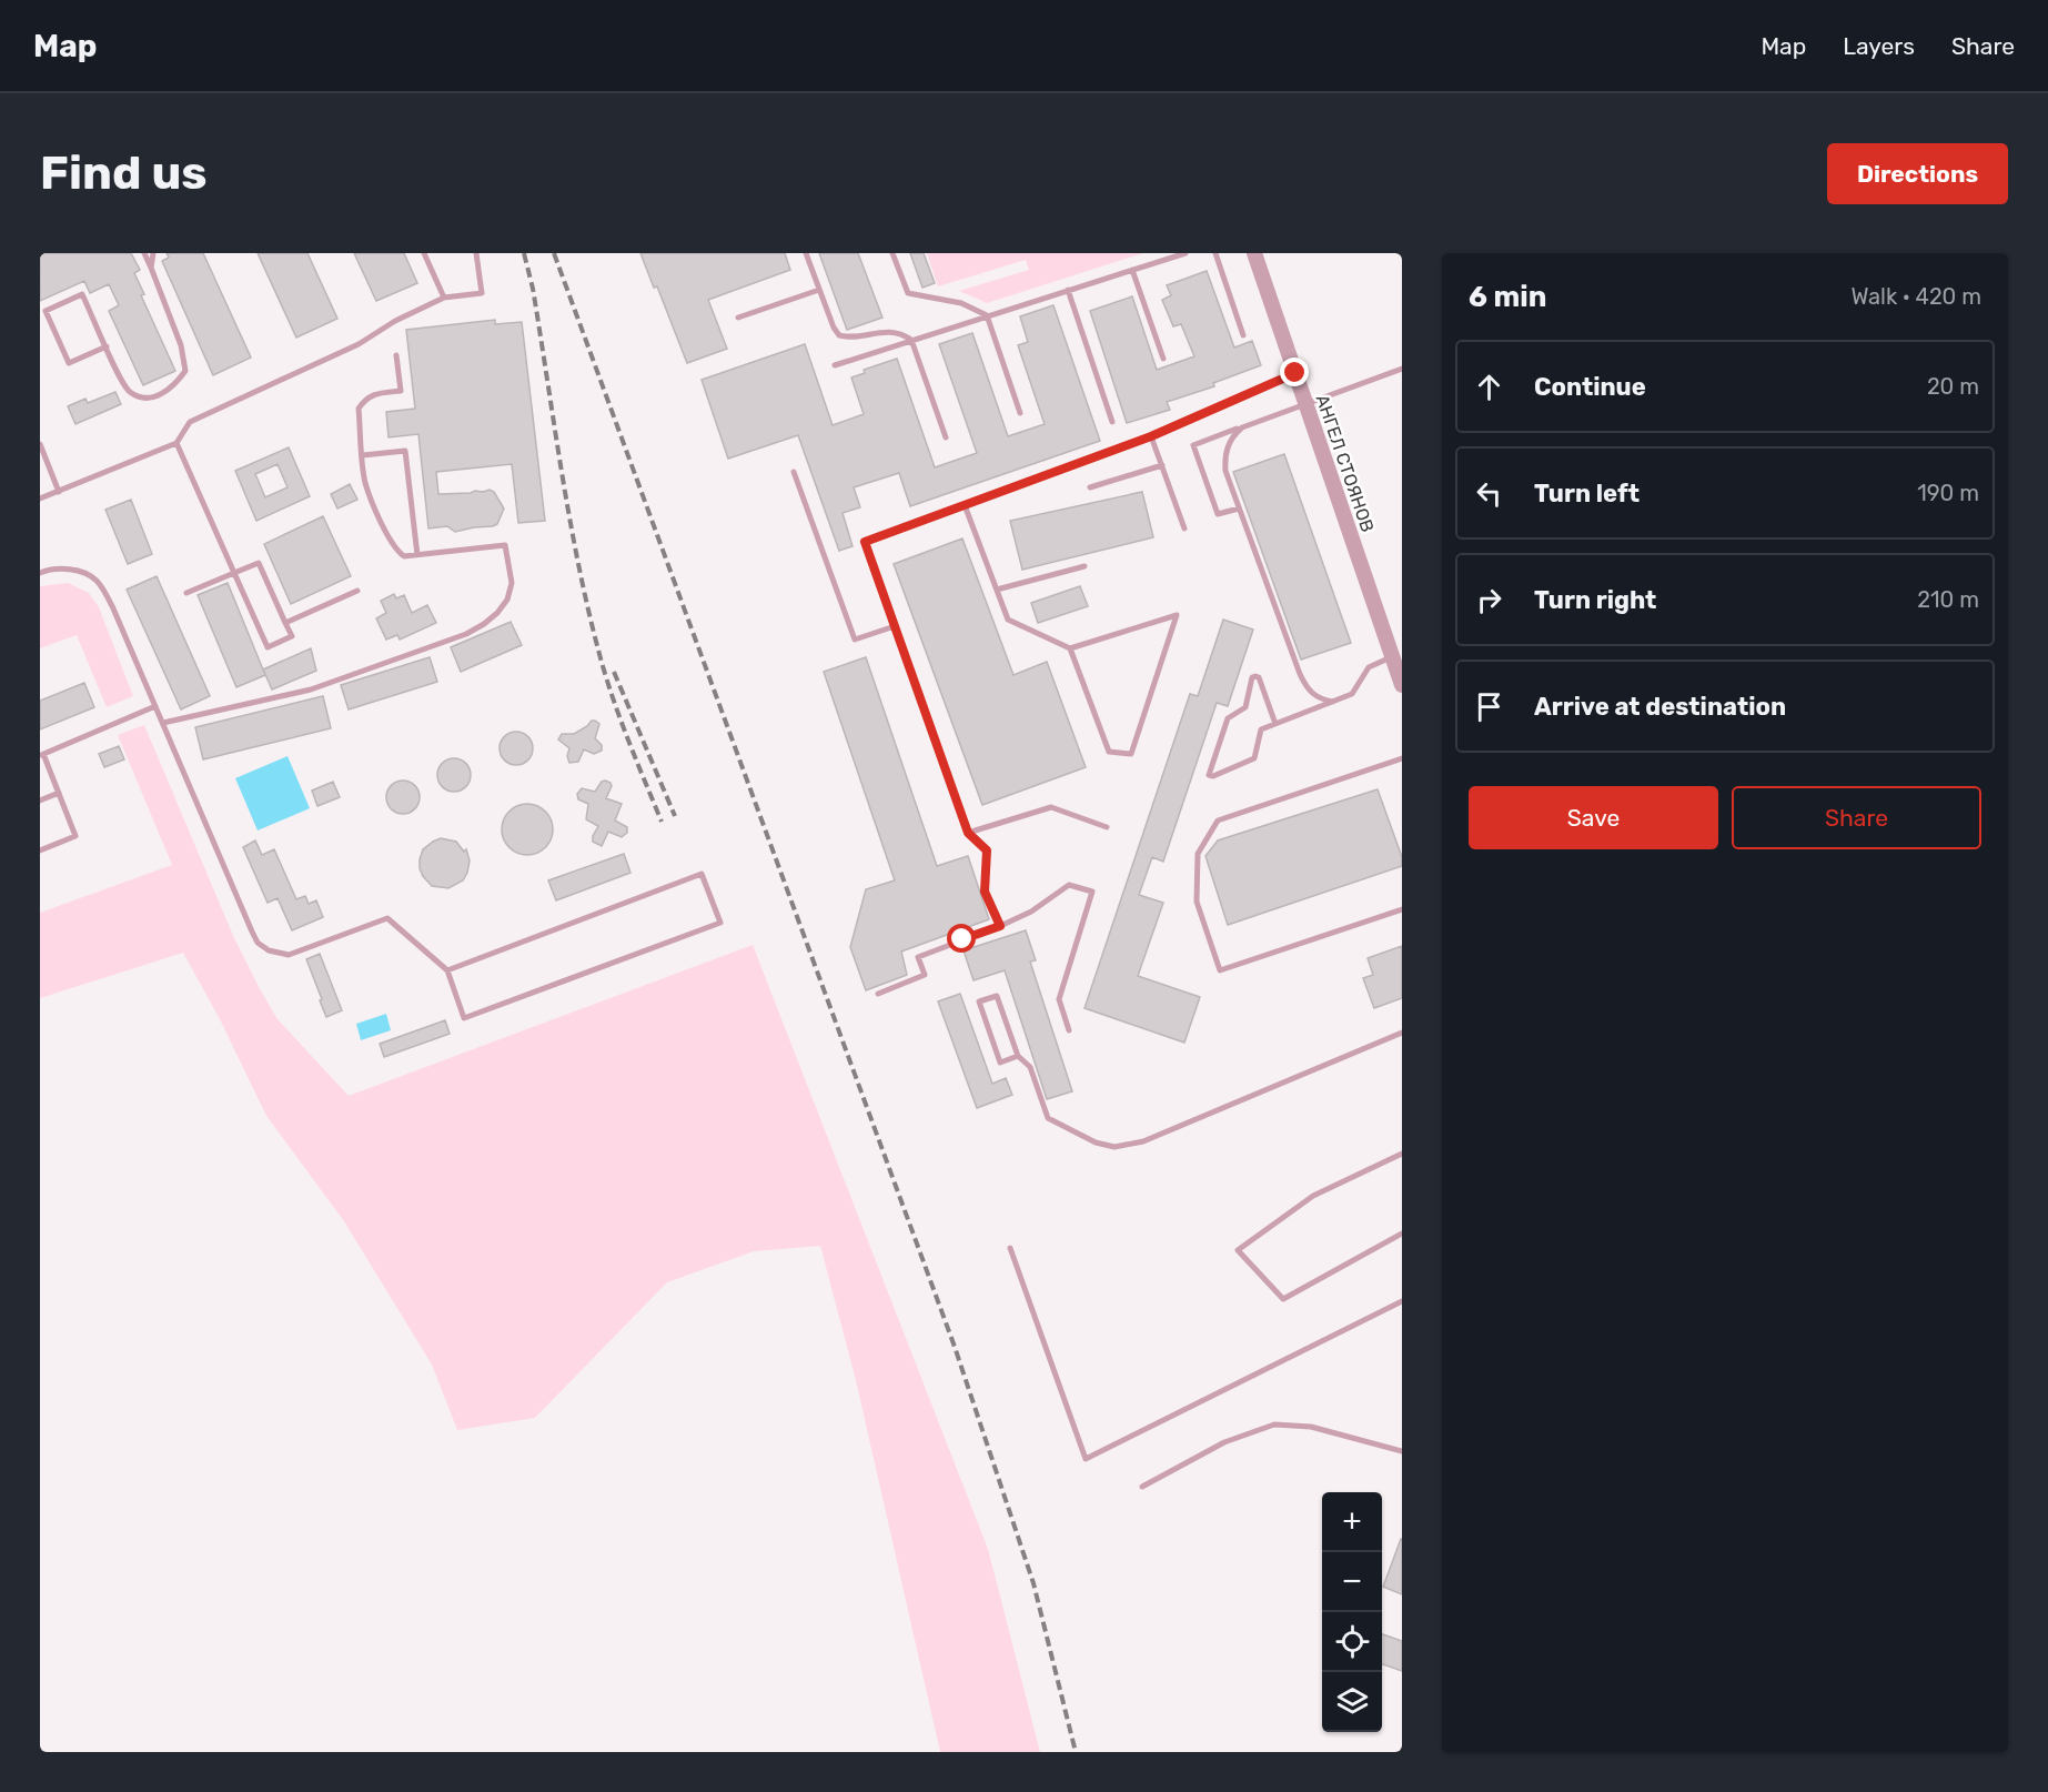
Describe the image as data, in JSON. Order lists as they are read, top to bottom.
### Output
{
  "streets": {
    "street": ["АНГЕЛ СТОЯНОВ"]
  },
  "page": {
    "header": "Map",
    "nav": ["Map", "Layers", "Share"],
    "buttons": [
      "Directions",
      ["Save", "Share"]
    ],
    "title": "Find us",
    "heading": ["6 min", "Walk · 420 m"],
    "list": [
      ["Continue", "20 m"],
      ["Turn left", "190 m"],
      ["Turn right", "210 m"],
      "Arrive at destination"
    ],
    "map_buttons": ["+", "−"]
  }
}
